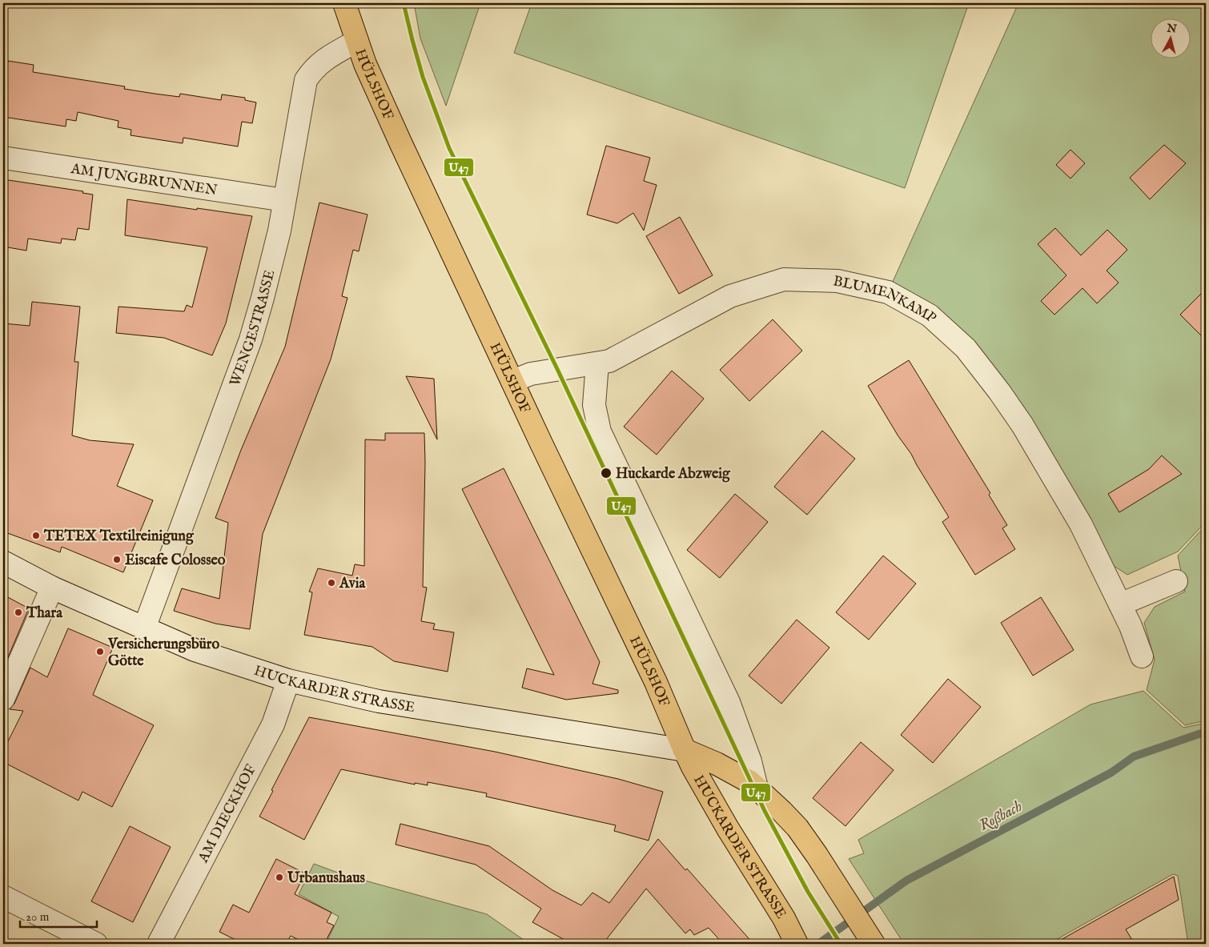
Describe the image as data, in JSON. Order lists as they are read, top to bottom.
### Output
{
  "streets": {
    "main road": ["HÜLSHOF", "HUCKARDER STRASSE"],
    "street": [
      "AM JUNGBRUNNEN",
      "BLUMENKAMP",
      "WENGESTRASSE",
      "AM DIECKHOF"
    ]
  },
  "crossings": [
    ["HÜLSHOF", "BLUMENKAMP"],
    ["HÜLSHOF", "WENGESTRASSE"],
    ["HÜLSHOF", "HUCKARDER STRASSE"],
    ["AM JUNGBRUNNEN", "WENGESTRASSE"],
    ["WENGESTRASSE", "HUCKARDER STRASSE"],
    ["HUCKARDER STRASSE", "AM DIECKHOF"]
  ],
  "water": ["Roßbach"],
  "places": [
    "Huckarde Abzweig",
    "TETEX Textilreinigung",
    "Eiscafe Colosseo",
    "Avia",
    "Thara",
    "Versicherungsbüro Götte",
    "Urbanushaus"
  ],
  "lines": ["transit line U47"],
  "scale_bar": "20 m",
  "north": "top"
}
